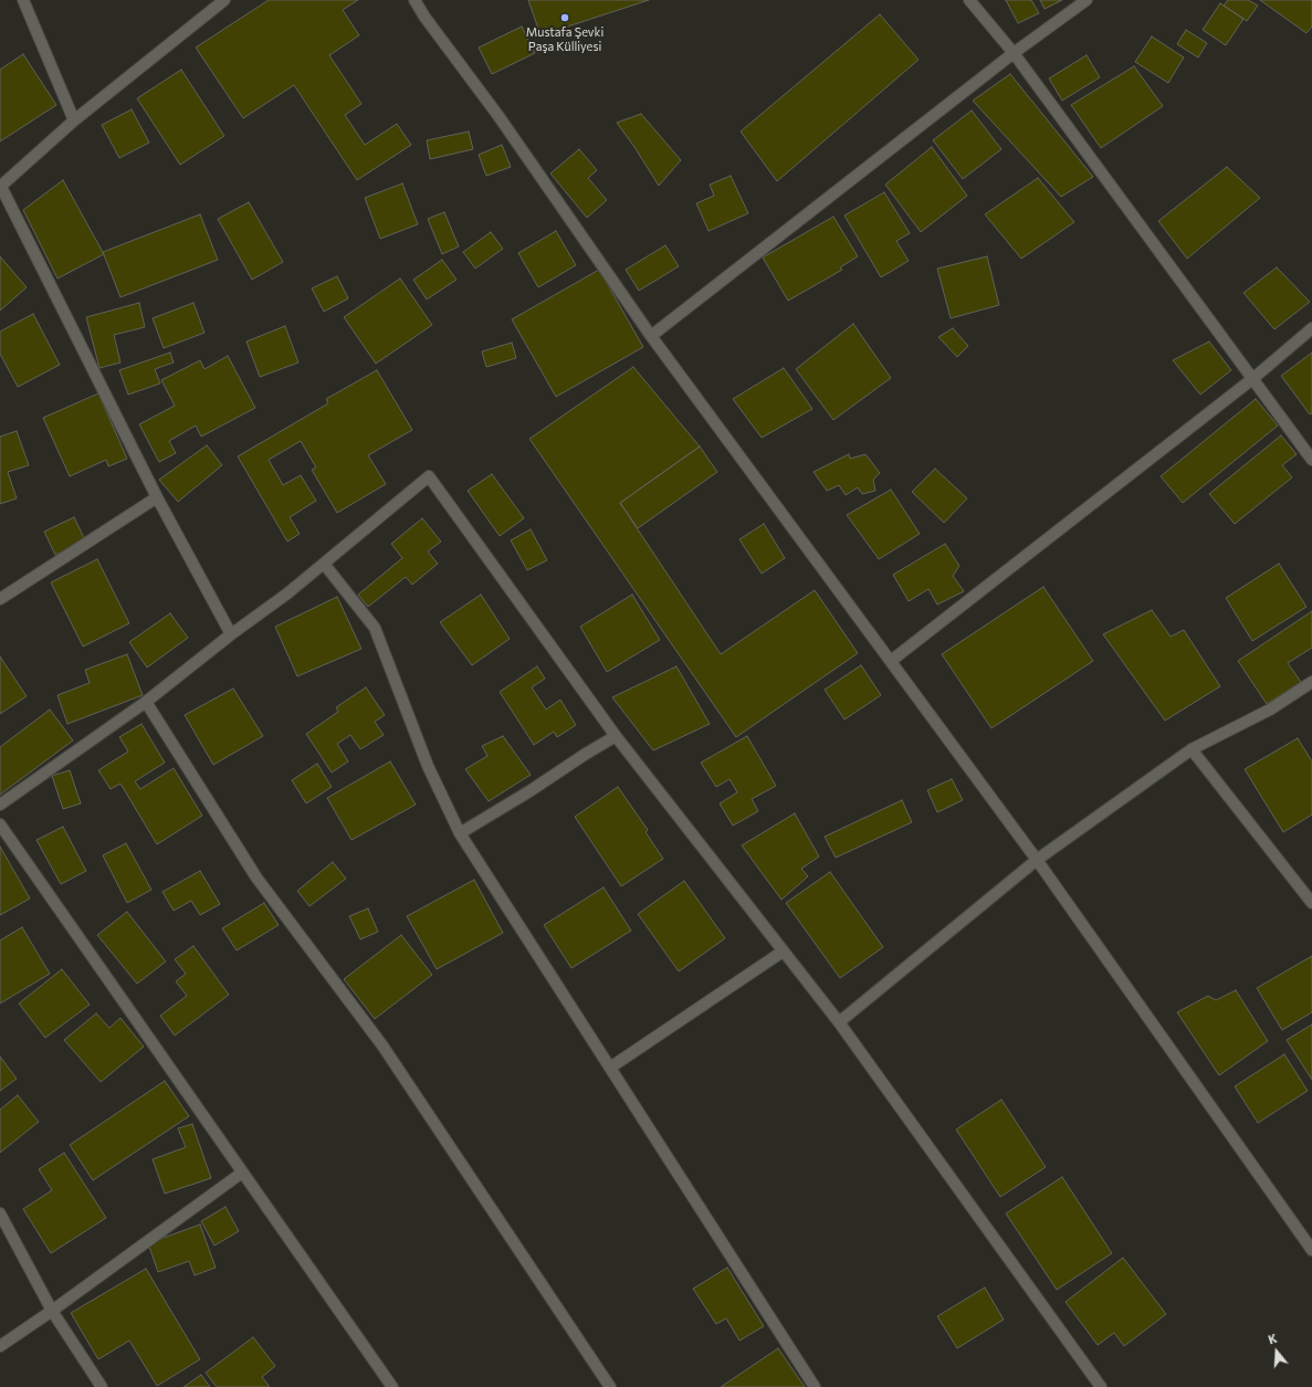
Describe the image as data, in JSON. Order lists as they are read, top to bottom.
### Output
{
  "places": ["Mustafa Şevki Paşa Külliyesi"],
  "north": "top"
}
